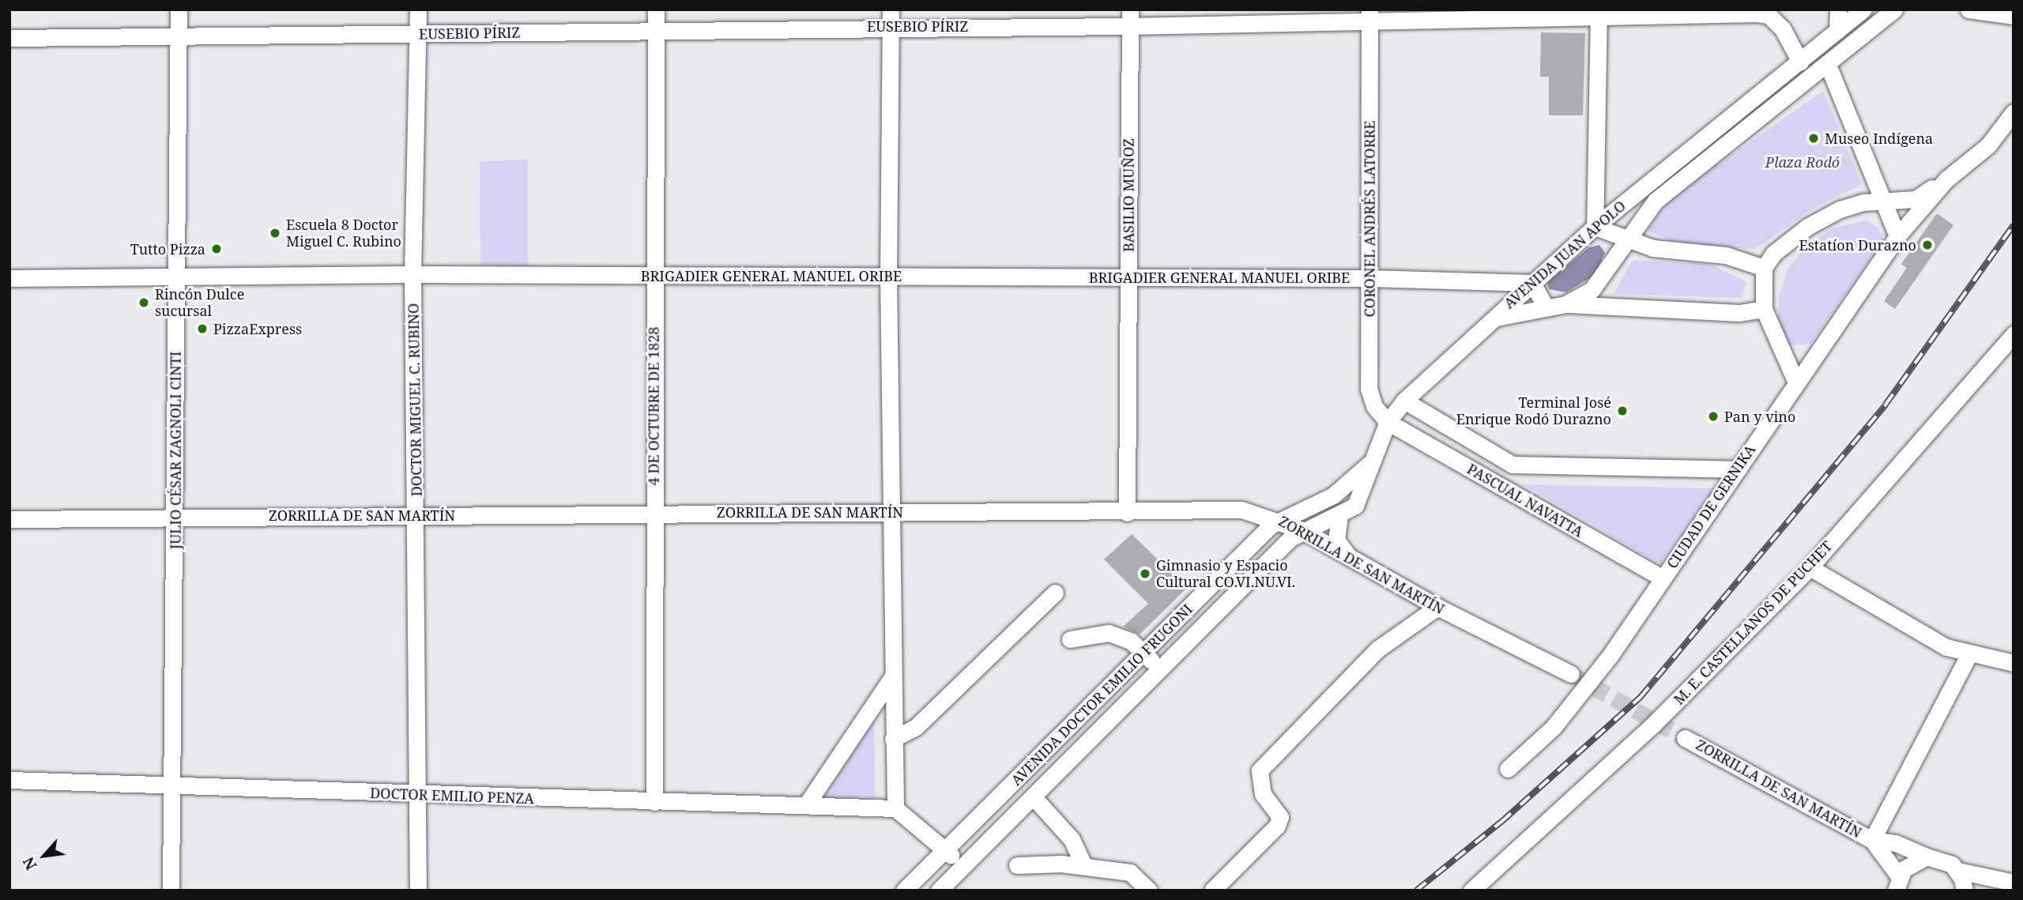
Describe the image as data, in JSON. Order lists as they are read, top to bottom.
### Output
{
  "streets": {
    "street": [
      "EUSEBIO PÍRIZ",
      "BASILIO MUÑOZ",
      "CORONEL ANDRÉS LATORRE",
      "AVENIDA JUAN APOLO",
      "BRIGADIER GENERAL MANUEL ORIBE",
      "DOCTOR MIGUEL C. RUBINO",
      "4 DE OCTUBRE DE 1828",
      "JULIO CÉSAR ZAGNOLI CINTI",
      "PASCUAL NAVATTA",
      "CIUDAD DE GERNIKA",
      "ZORRILLA DE SAN MARTÍN",
      "M. E. CASTELLANOS DE PUCHET",
      "AVENIDA DOCTOR EMILIO FRUGONI",
      "DOCTOR EMILIO PENZA"
    ]
  },
  "crossings": [
    ["EUSEBIO PÍRIZ", "BASILIO MUÑOZ"],
    ["EUSEBIO PÍRIZ", "CORONEL ANDRÉS LATORRE"],
    ["EUSEBIO PÍRIZ", "AVENIDA JUAN APOLO"],
    ["EUSEBIO PÍRIZ", "DOCTOR MIGUEL C. RUBINO"],
    ["EUSEBIO PÍRIZ", "4 DE OCTUBRE DE 1828"],
    ["EUSEBIO PÍRIZ", "JULIO CÉSAR ZAGNOLI CINTI"],
    ["BASILIO MUÑOZ", "BRIGADIER GENERAL MANUEL ORIBE"],
    ["BASILIO MUÑOZ", "ZORRILLA DE SAN MARTÍN"],
    ["CORONEL ANDRÉS LATORRE", "BRIGADIER GENERAL MANUEL ORIBE"],
    ["CORONEL ANDRÉS LATORRE", "PASCUAL NAVATTA"],
    ["AVENIDA JUAN APOLO", "BRIGADIER GENERAL MANUEL ORIBE"],
    ["BRIGADIER GENERAL MANUEL ORIBE", "DOCTOR MIGUEL C. RUBINO"],
    ["BRIGADIER GENERAL MANUEL ORIBE", "4 DE OCTUBRE DE 1828"],
    ["BRIGADIER GENERAL MANUEL ORIBE", "JULIO CÉSAR ZAGNOLI CINTI"],
    ["DOCTOR MIGUEL C. RUBINO", "ZORRILLA DE SAN MARTÍN"],
    ["DOCTOR MIGUEL C. RUBINO", "DOCTOR EMILIO PENZA"],
    ["4 DE OCTUBRE DE 1828", "ZORRILLA DE SAN MARTÍN"],
    ["4 DE OCTUBRE DE 1828", "DOCTOR EMILIO PENZA"],
    ["JULIO CÉSAR ZAGNOLI CINTI", "ZORRILLA DE SAN MARTÍN"],
    ["JULIO CÉSAR ZAGNOLI CINTI", "DOCTOR EMILIO PENZA"],
    ["PASCUAL NAVATTA", "CIUDAD DE GERNIKA"],
    ["ZORRILLA DE SAN MARTÍN", "AVENIDA DOCTOR EMILIO FRUGONI"]
  ],
  "parks": ["Plaza Rodó"],
  "places": [
    "Museo Indígena",
    "Escuela 8 Doctor Miguel C. Rubino",
    "Estatíon Durazno",
    "Tutto Pizza",
    "Rincón Dulce sucursal",
    "PizzaExpress",
    "Terminal José Enrique Rodó Durazno",
    "Pan y vino",
    "Gimnasio y Espacio Cultural CO.VI.NU.VI."
  ],
  "north": "bottom left"
}
